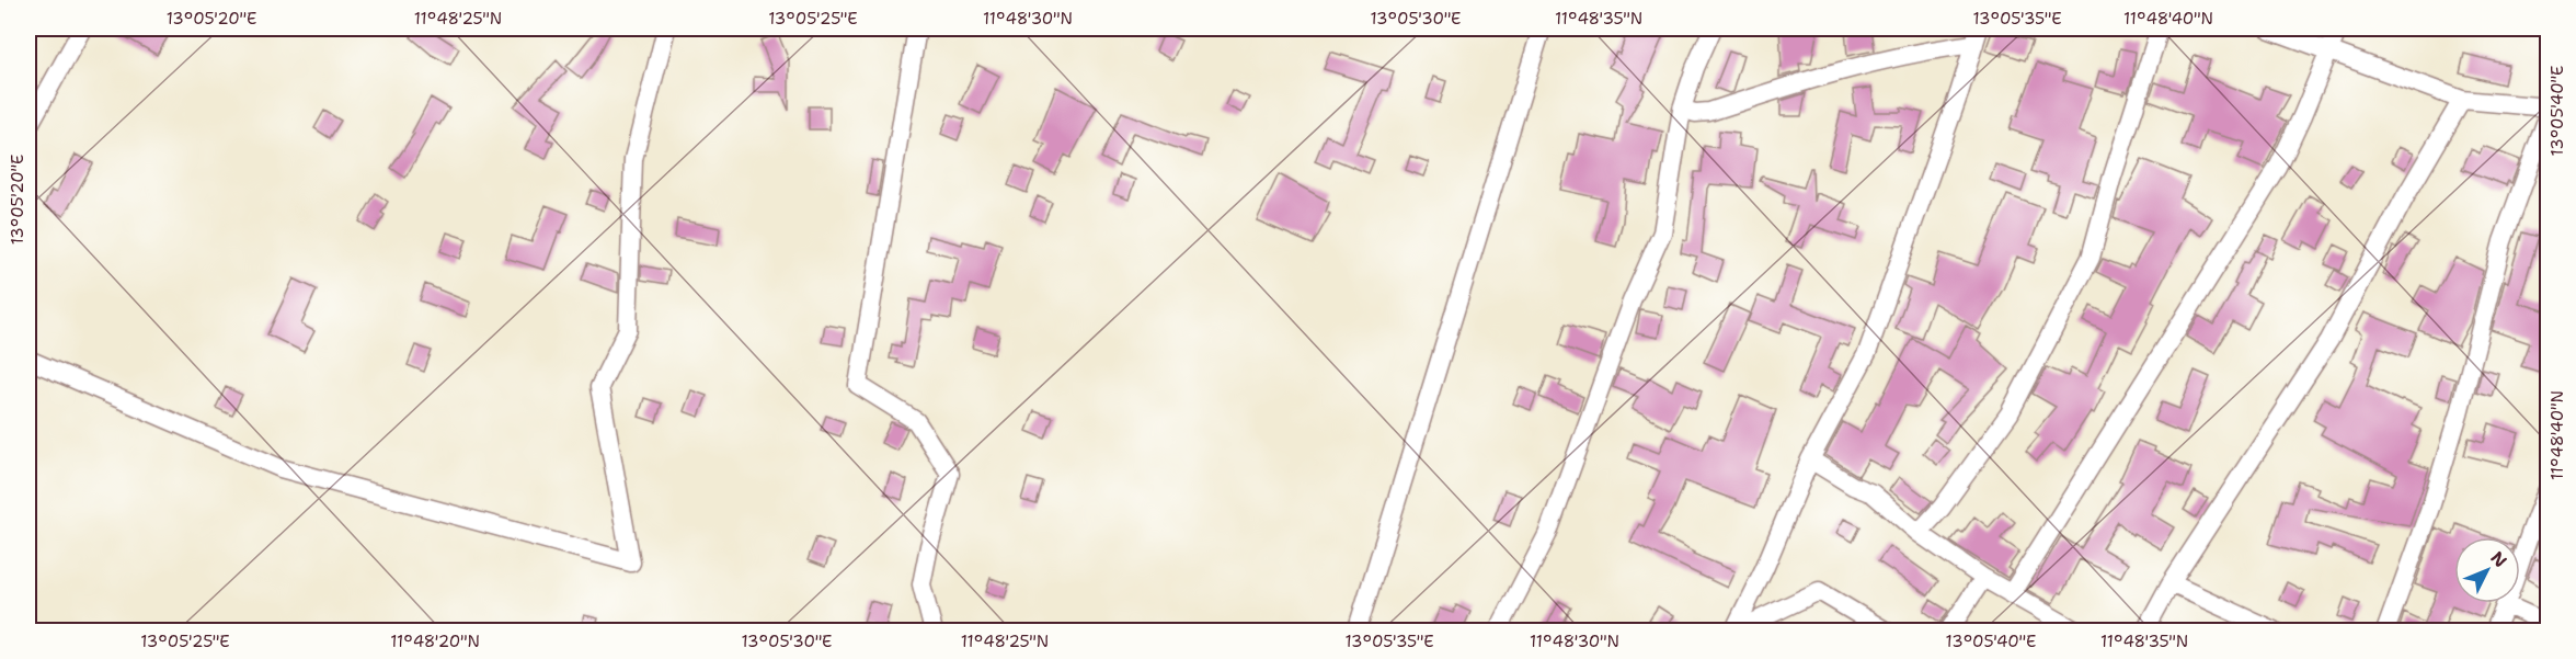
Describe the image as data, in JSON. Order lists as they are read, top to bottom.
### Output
{
  "north": "top right",
  "coordinates": [
    "13°05'20\"E",
    "11°48'25\"N",
    "13°05'25\"E",
    "11°48'30\"N",
    "13°05'30\"E",
    "11°48'35\"N",
    "13°05'35\"E",
    "11°48'40\"N",
    "13°05'40\"E",
    "11°48'20\"N"
  ]
}
